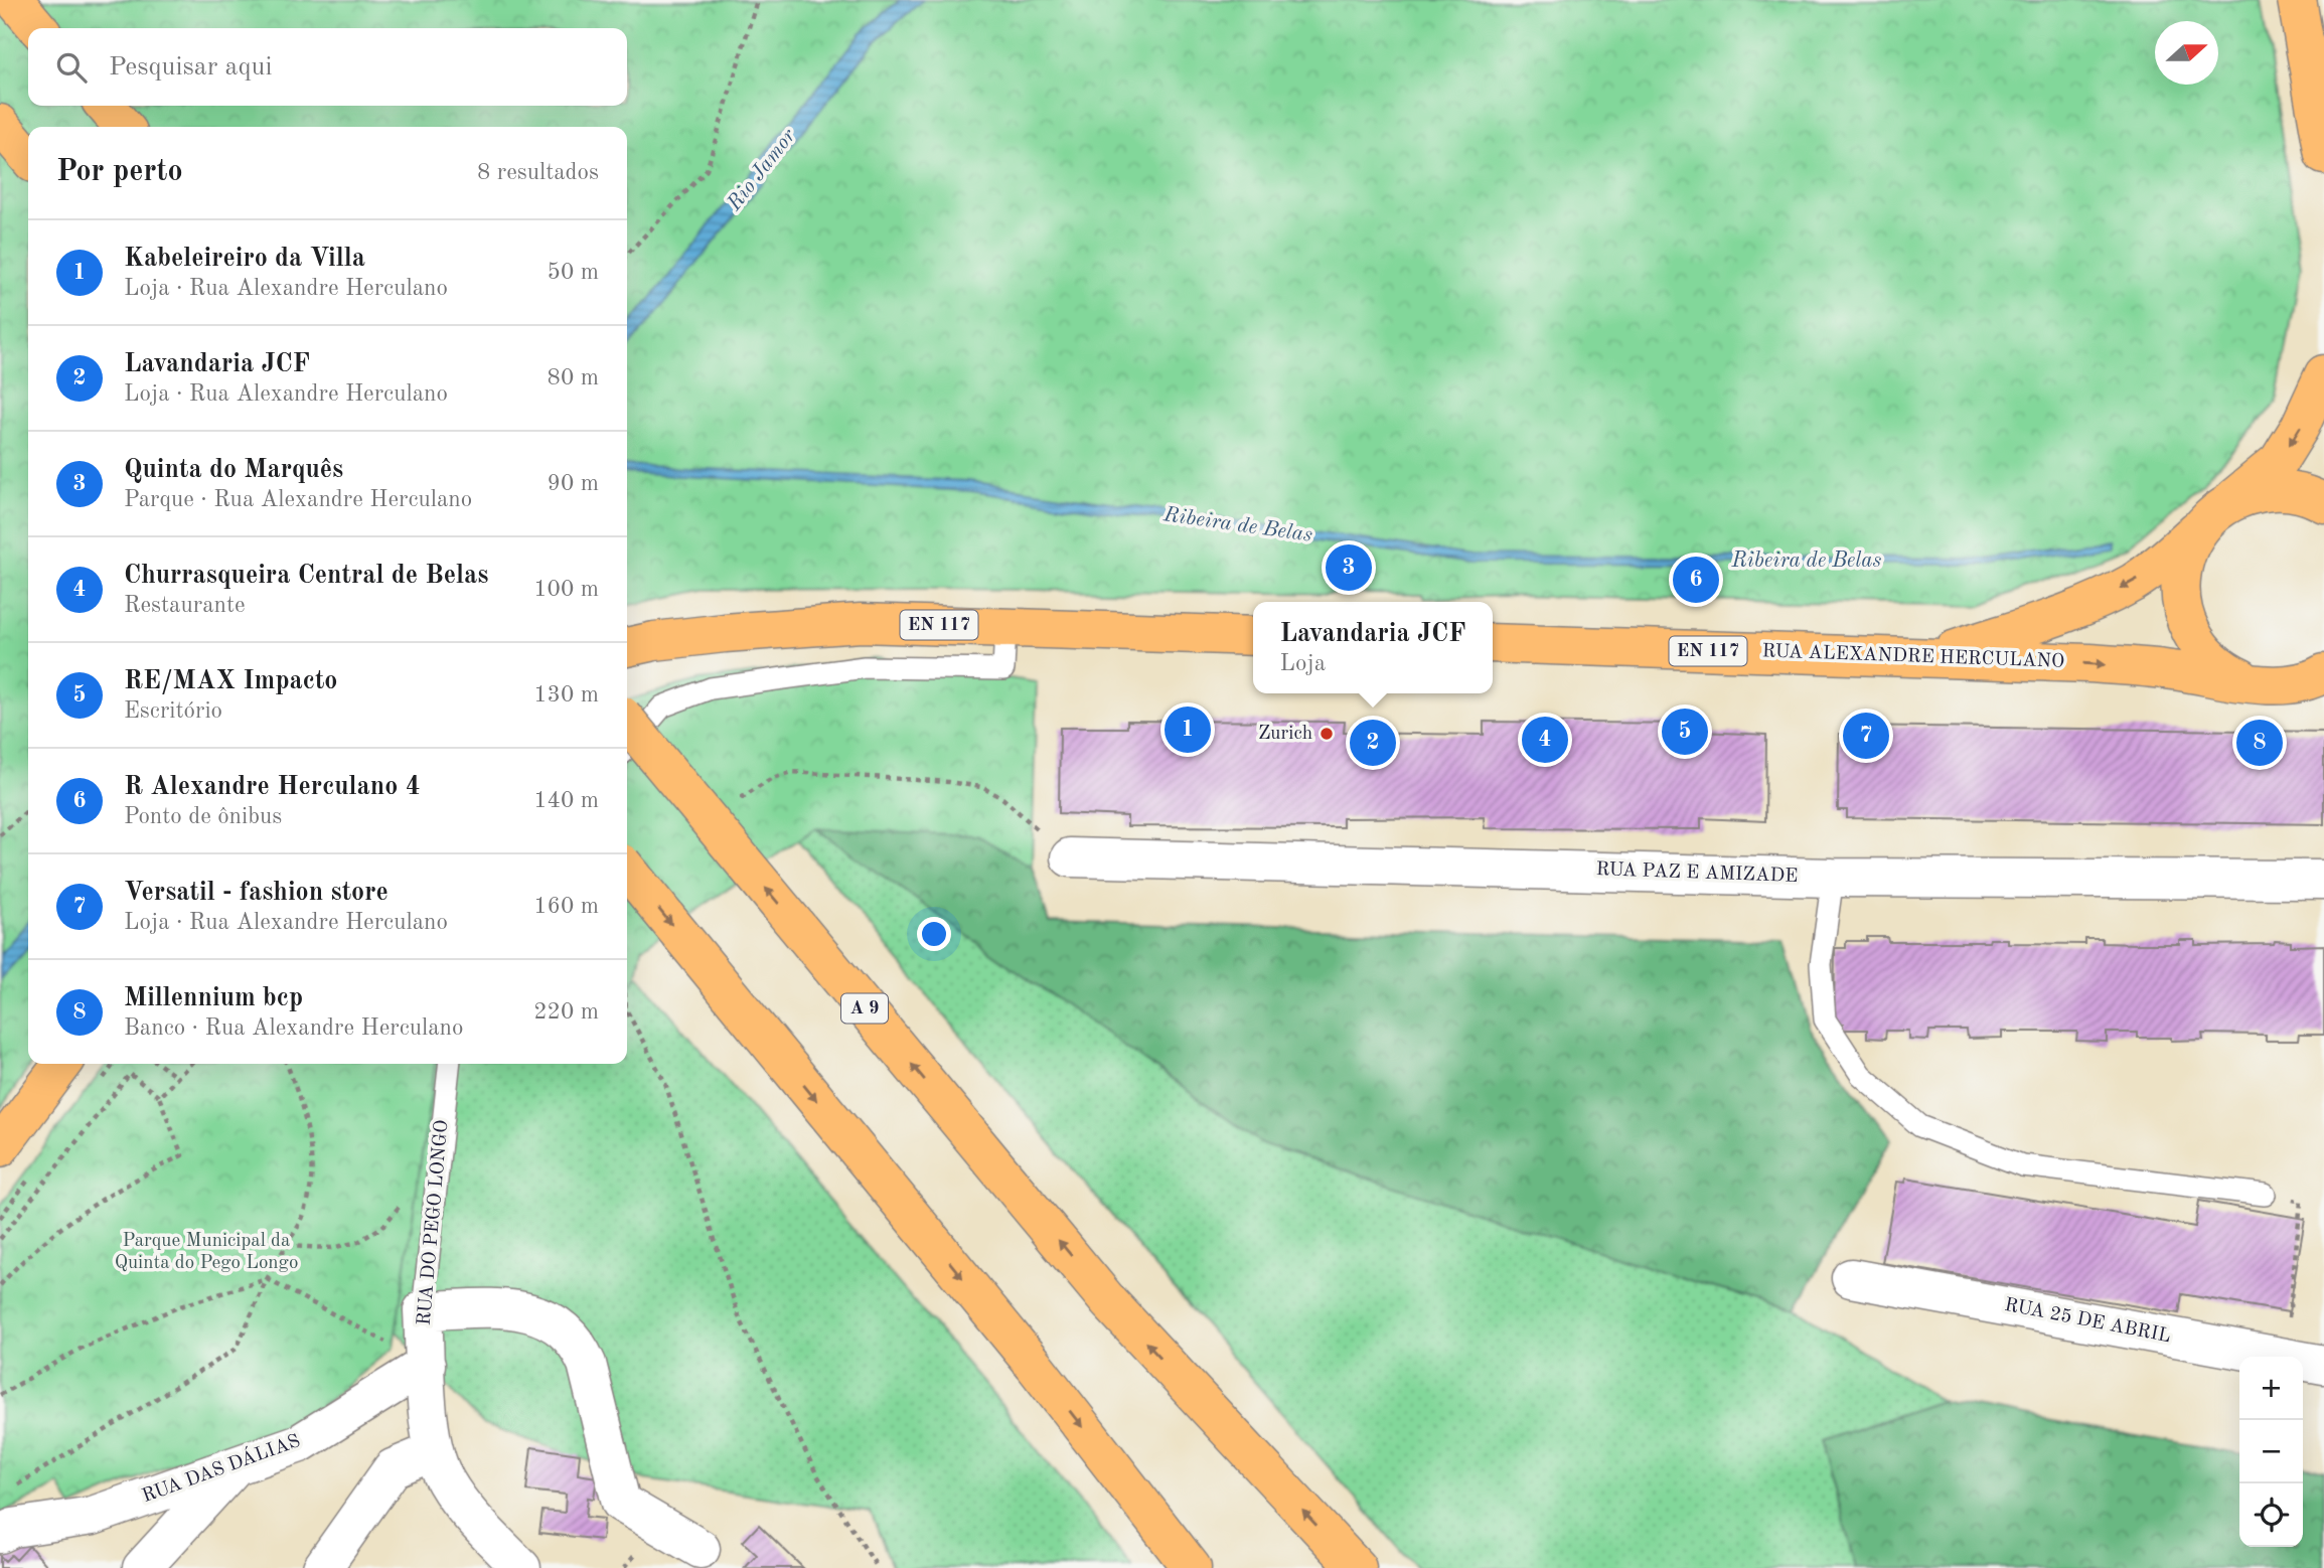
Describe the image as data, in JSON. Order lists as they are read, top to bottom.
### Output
{
  "streets": {
    "main road": ["EN 117", "RUA ALEXANDRE HERCULANO", "A 9"],
    "street": [
      "RUA PAZ E AMIZADE",
      "RUA DO PEGO LONGO",
      "RUA 25 DE ABRIL",
      "RUA DAS DÁLIAS"
    ]
  },
  "crossings": [
    ["RUA DO PEGO LONGO", "RUA DAS DÁLIAS"]
  ],
  "water": ["Rio Jamor", "Ribeira de Belas"],
  "parks": ["Parque Municipal da Quinta do Pego Longo"],
  "places": ["Zurich"],
  "north": "right",
  "page": {
    "search": "Pesquisar aqui",
    "heading": ["Por perto", "8 resultados"],
    "list": [
      {
        "mark": "1",
        "name": "Kabeleireiro da Villa",
        "note": "Loja · Rua Alexandre Herculano",
        "value": "50 m"
      },
      {
        "mark": "2",
        "name": "Lavandaria JCF",
        "note": "Loja · Rua Alexandre Herculano",
        "value": "80 m"
      },
      {
        "mark": "3",
        "name": "Quinta do Marquês",
        "note": "Parque · Rua Alexandre Herculano",
        "value": "90 m"
      },
      {
        "mark": "4",
        "name": "Churrasqueira Central de Belas",
        "note": "Restaurante",
        "value": "100 m"
      },
      {
        "mark": "5",
        "name": "RE/MAX Impacto",
        "note": "Escritório",
        "value": "130 m"
      },
      {
        "mark": "6",
        "name": "R Alexandre Herculano 4",
        "note": "Ponto de ônibus",
        "value": "140 m"
      },
      {
        "mark": "7",
        "name": "Versatil - fashion store",
        "note": "Loja · Rua Alexandre Herculano",
        "value": "160 m"
      },
      {
        "mark": "8",
        "name": "Millennium bcp",
        "note": "Banco · Rua Alexandre Herculano",
        "value": "220 m"
      }
    ],
    "pins": [
      "3",
      "6",
      "1",
      "5",
      "7",
      "4",
      "2",
      "8"
    ],
    "popup": ["Lavandaria JCF", "Loja"],
    "map_buttons": ["+", "−"]
  }
}
